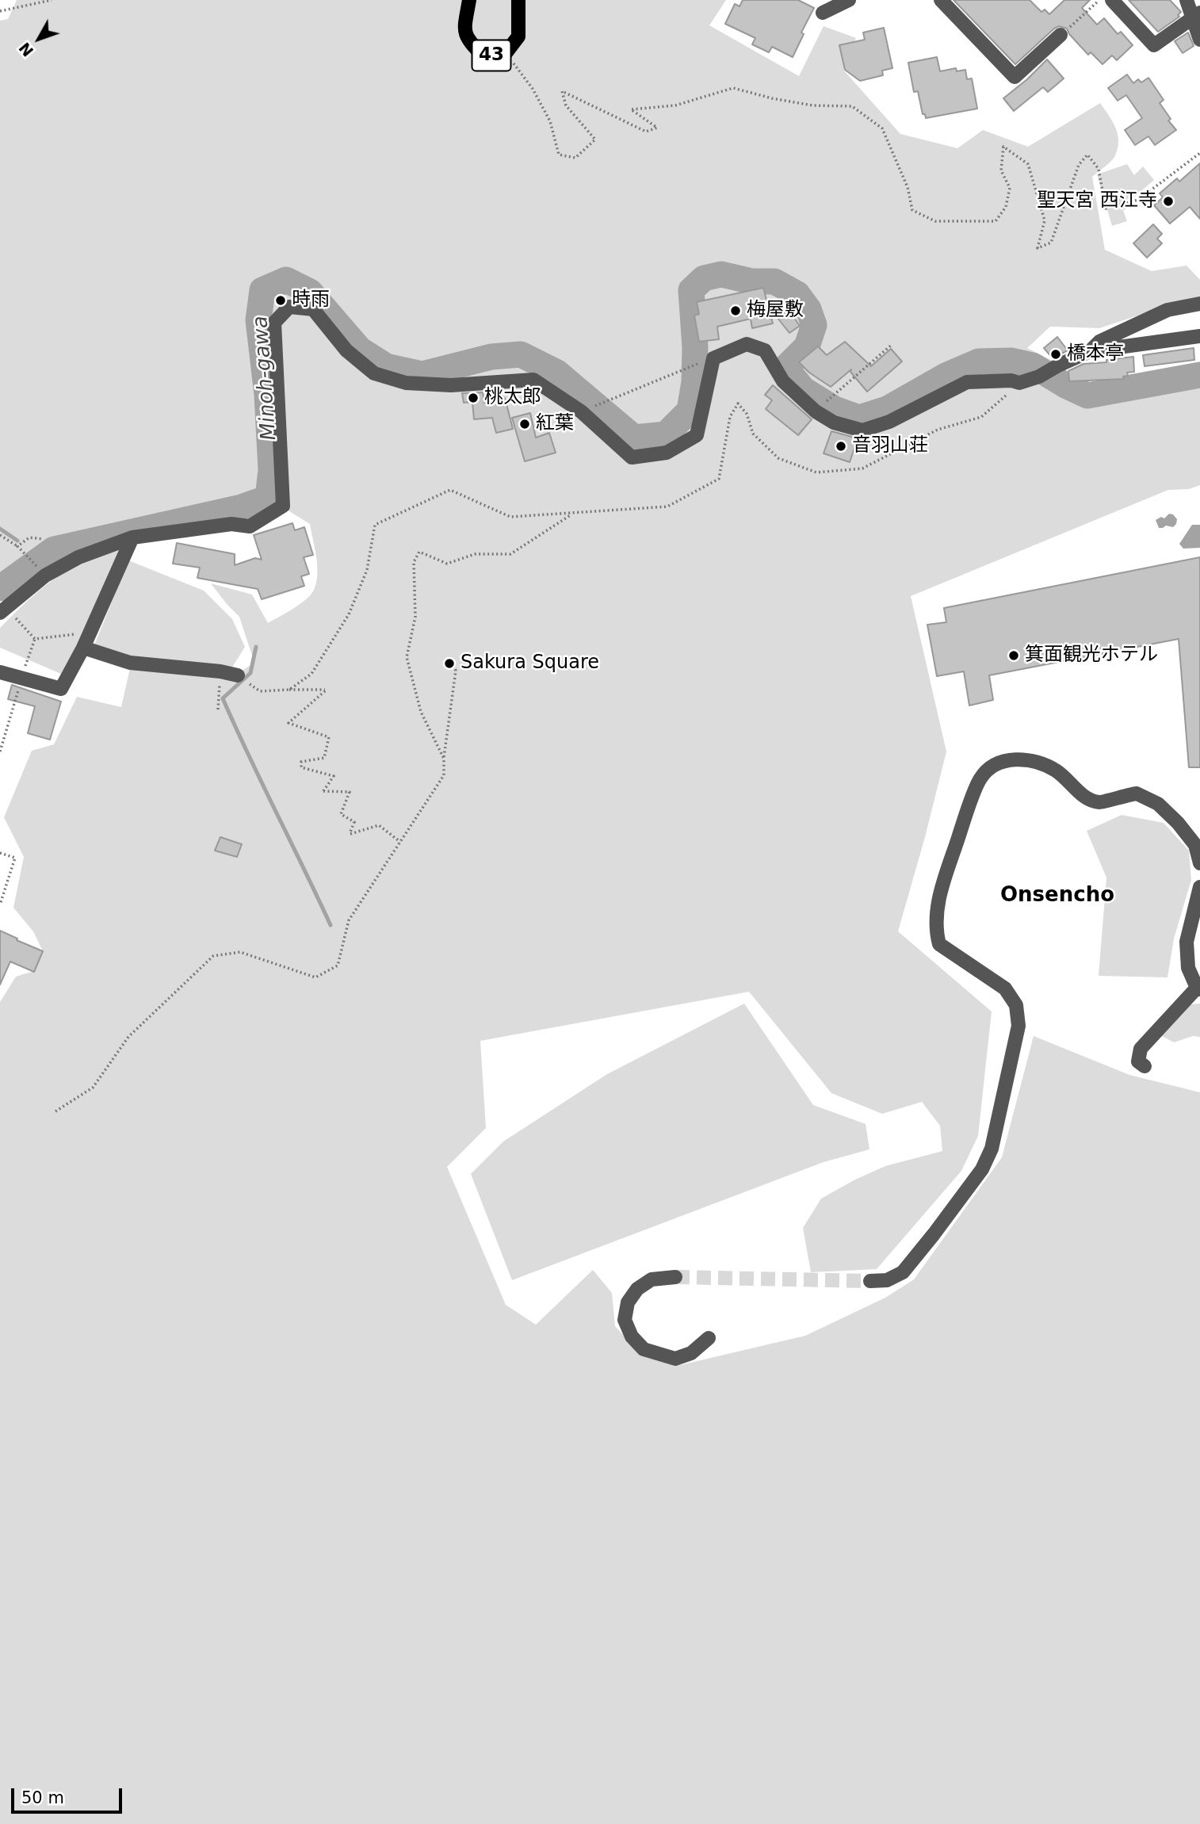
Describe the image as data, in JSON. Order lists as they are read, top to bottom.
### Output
{
  "streets": {
    "main road": ["43"]
  },
  "districts": ["Onsencho"],
  "water": ["Minoh-gawa"],
  "places": [
    "聖天宮 西江寺",
    "時雨",
    "梅屋敷",
    "橋本亭",
    "桃太郎",
    "紅葉",
    "音羽山荘",
    "箕面観光ホテル",
    "Sakura Square"
  ],
  "scale_bar": "50 m",
  "north": "bottom left"
}
